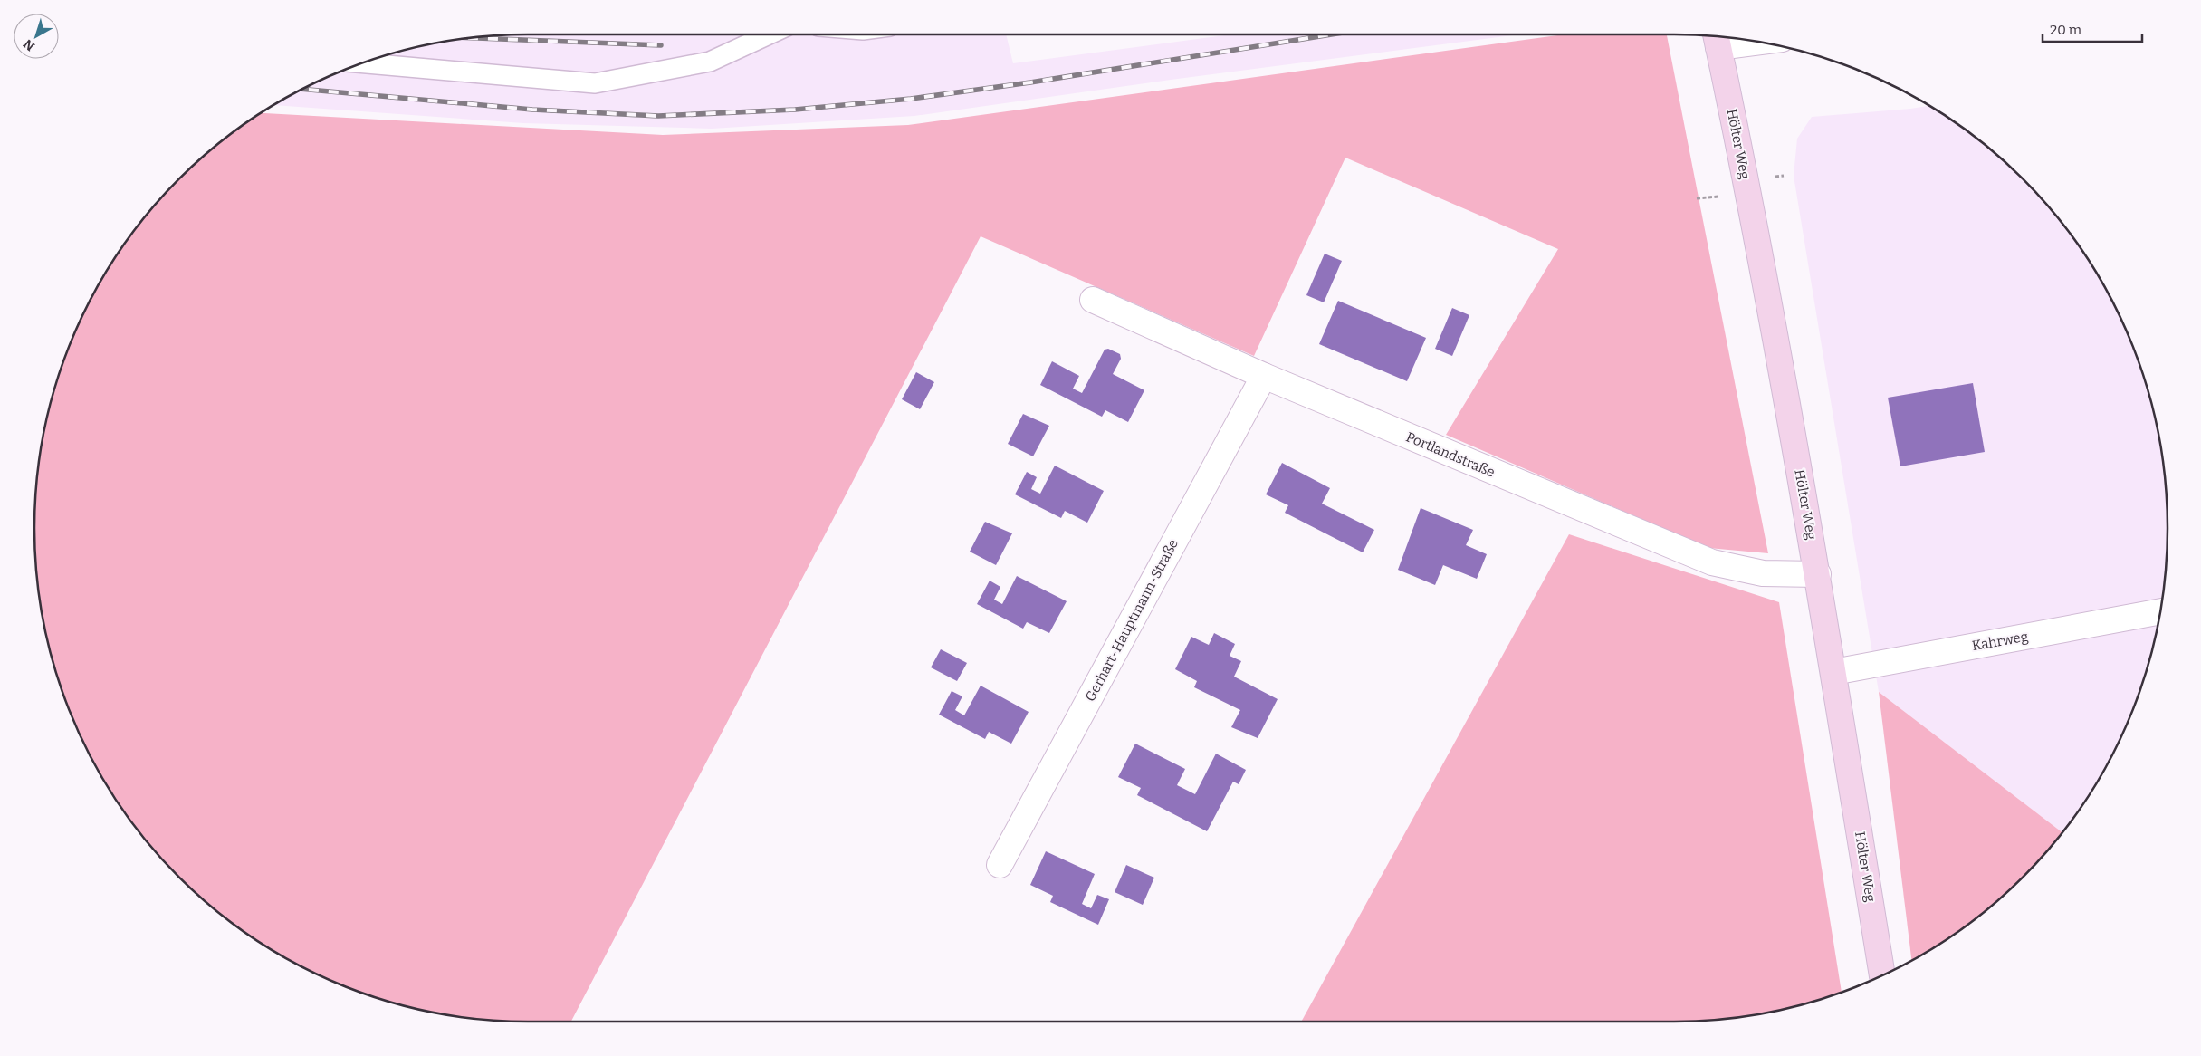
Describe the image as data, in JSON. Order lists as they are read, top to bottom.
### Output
{
  "streets": {
    "main road": ["Hölter Weg"],
    "street": ["Portlandstraße", "Gerhart-Hauptmann-Straße", "Kahrweg"]
  },
  "crossings": [
    ["Hölter Weg", "Portlandstraße"],
    ["Hölter Weg", "Kahrweg"],
    ["Portlandstraße", "Gerhart-Hauptmann-Straße"]
  ],
  "scale_bar": "20 m",
  "north": "bottom left"
}
